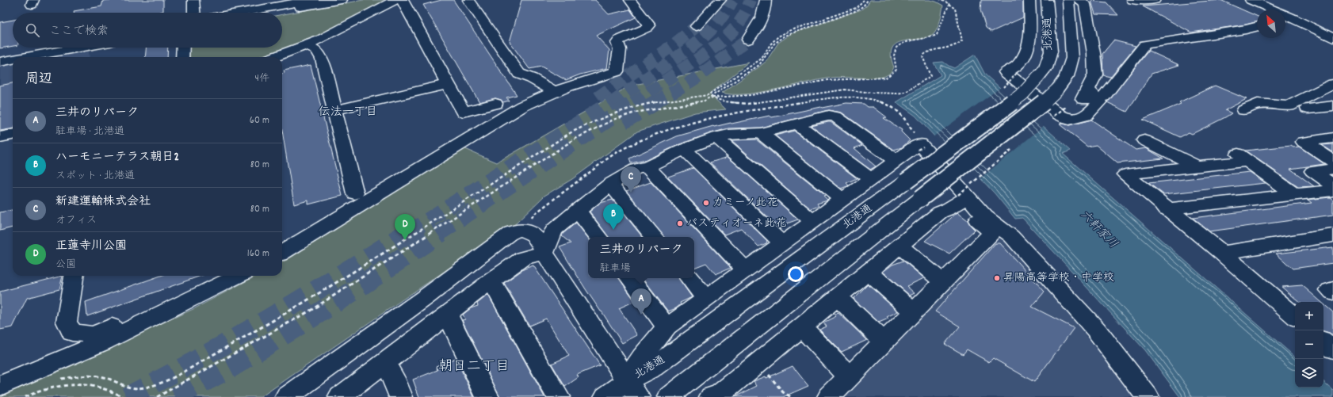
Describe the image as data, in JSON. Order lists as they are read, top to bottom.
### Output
{
  "streets": {
    "main road": ["北港通"]
  },
  "districts": ["伝法一丁目", "朝日二丁目"],
  "water": ["六軒家川"],
  "places": ["カミーノ此花", "パスティオーネ此花", "昇陽高等学校・中学校"],
  "north": "top left",
  "page": {
    "search": "ここで検索",
    "heading": ["周辺", "4件"],
    "list": [
      {
        "mark": "A",
        "name": "三井のリパーク",
        "note": "駐車場 · 北港通",
        "value": "60 m"
      },
      {
        "mark": "B",
        "name": "ハーモニーテラス朝日2",
        "note": "スポット · 北港通",
        "value": "80 m"
      },
      {
        "mark": "C",
        "name": "新建運輸株式会社",
        "note": "オフィス",
        "value": "80 m"
      },
      {
        "mark": "D",
        "name": "正蓮寺川公園",
        "note": "公園",
        "value": "160 m"
      }
    ],
    "pins": [
      "C",
      "B",
      "D",
      "A"
    ],
    "popup": ["三井のリパーク", "駐車場"],
    "map_buttons": ["+", "−"]
  }
}
